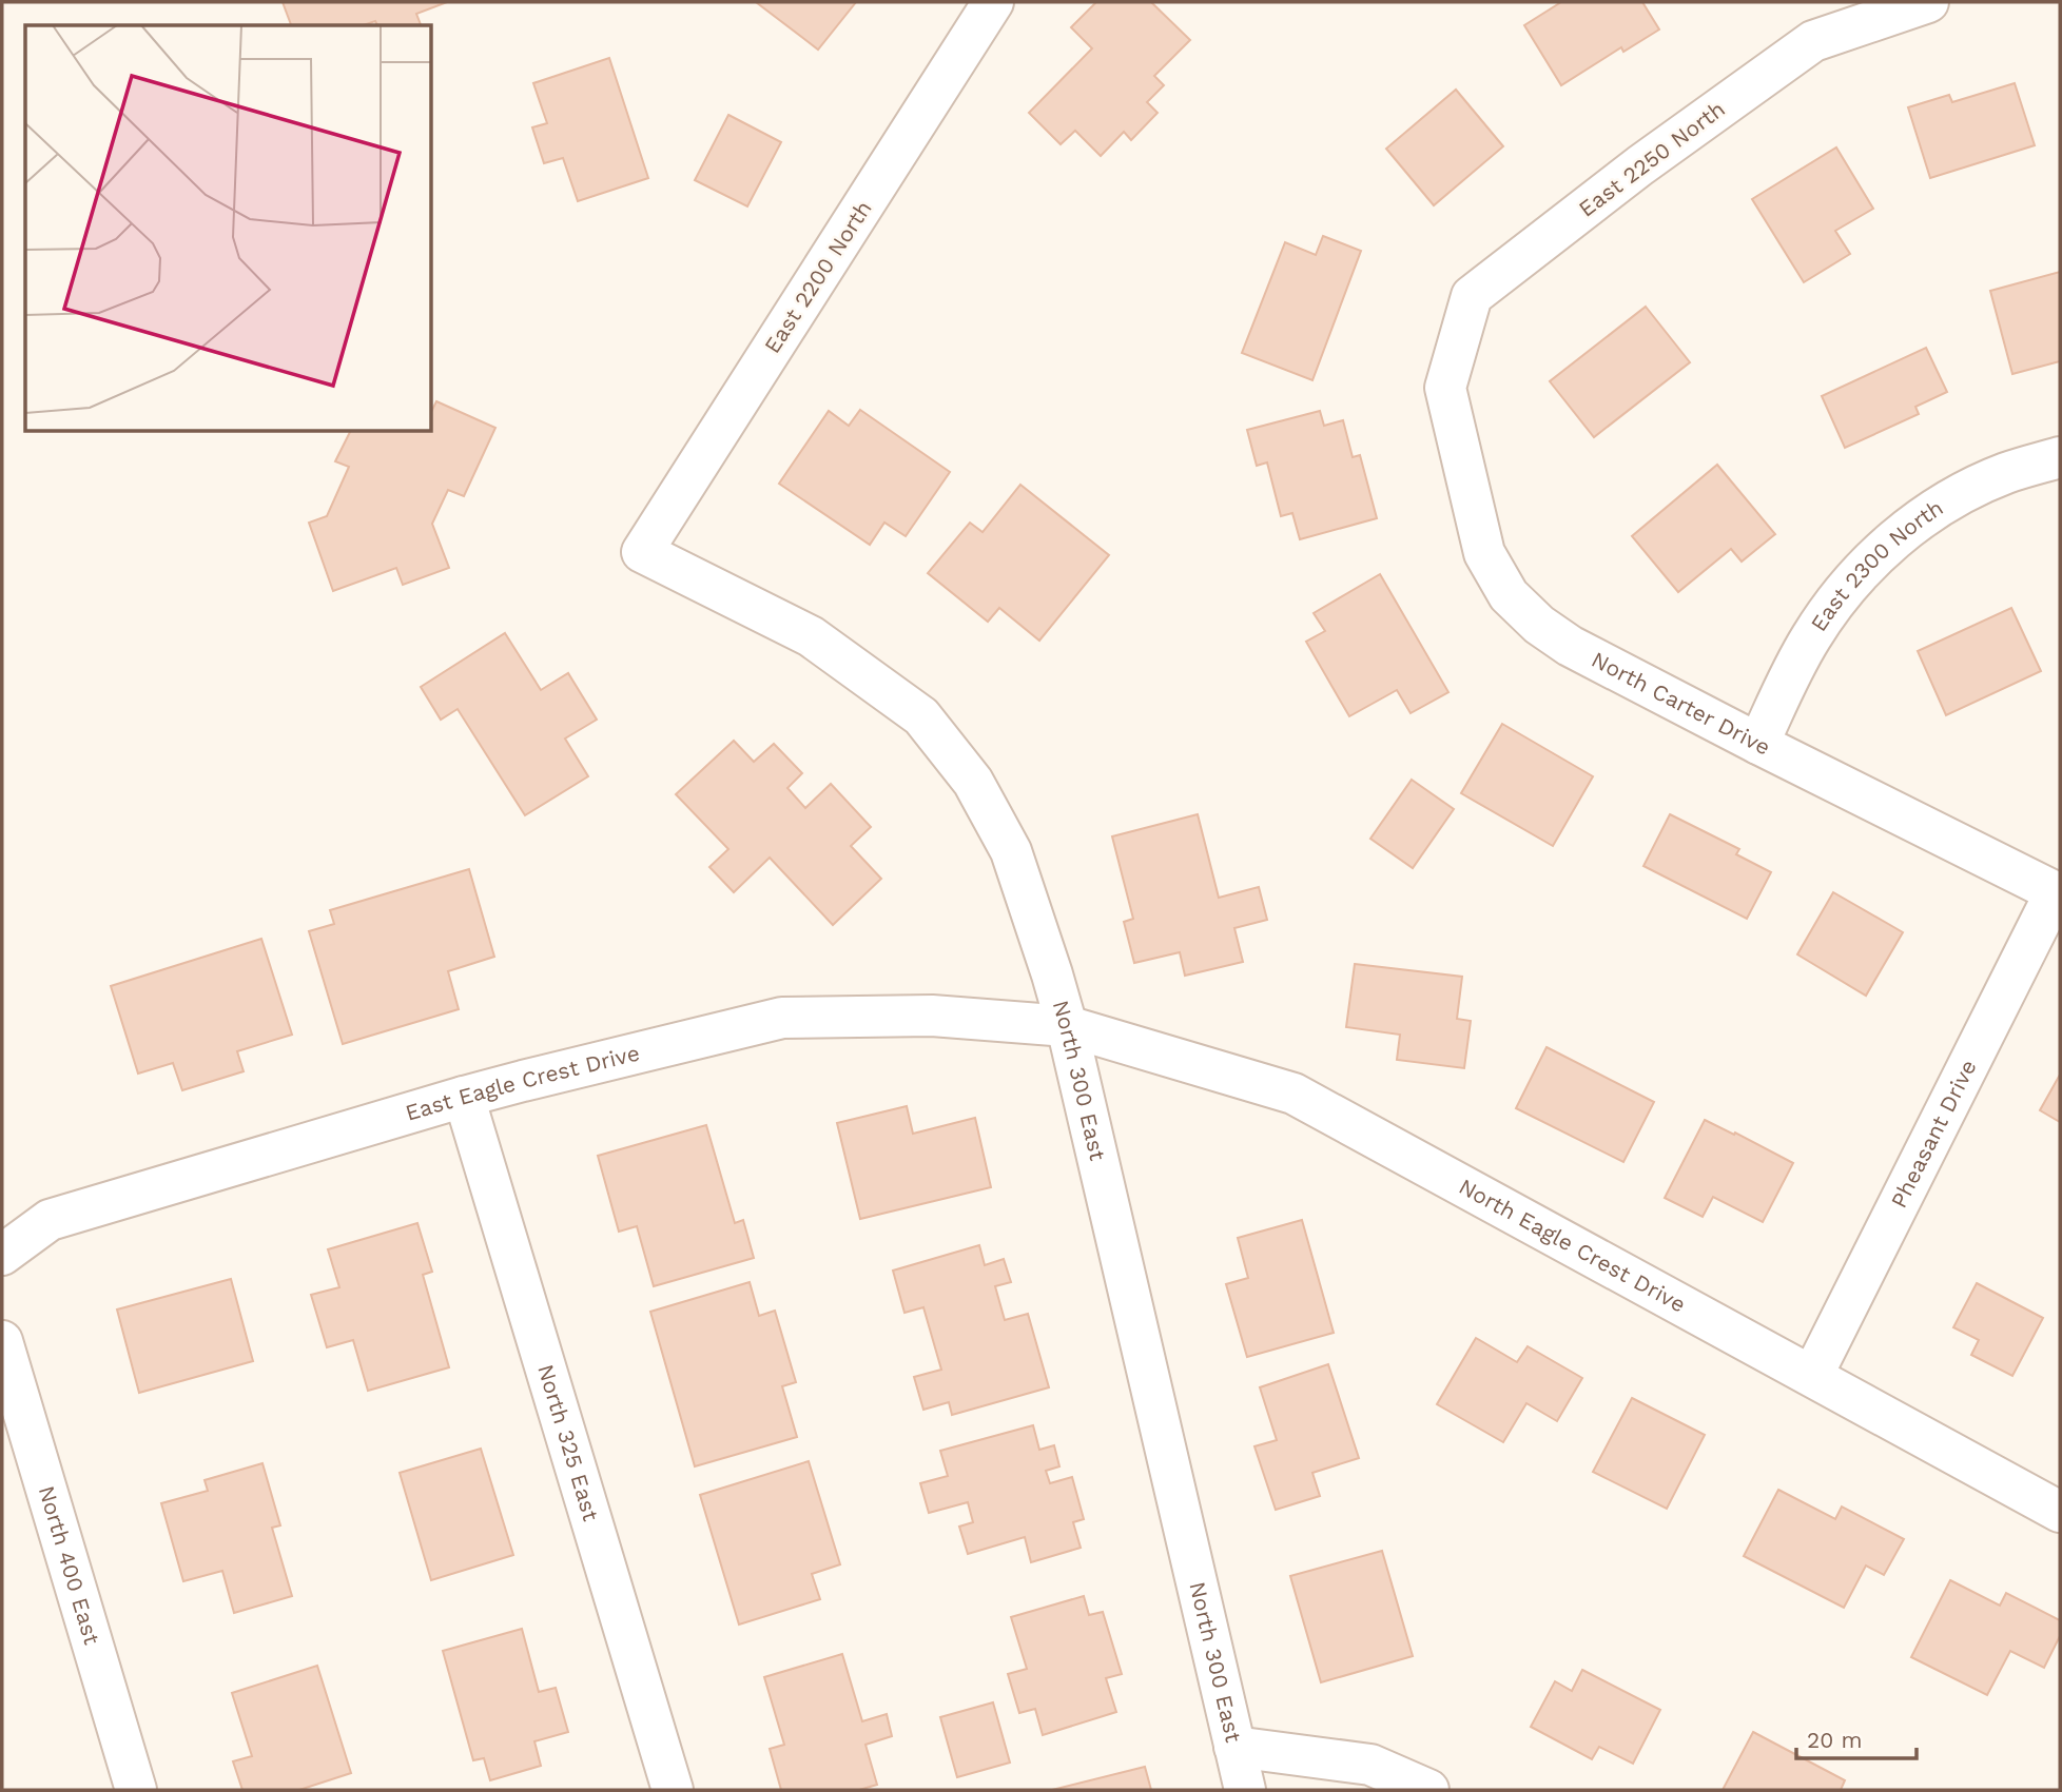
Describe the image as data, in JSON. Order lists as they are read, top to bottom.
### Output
{
  "streets": {
    "street": [
      "East 2250 North",
      "East 2200 North",
      "East 2300 North",
      "North Carter Drive",
      "North 300 East",
      "East Eagle Crest Drive",
      "Pheasant Drive",
      "North Eagle Crest Drive",
      "North 325 East",
      "North 400 East"
    ]
  },
  "crossings": [
    ["East 2250 North", "North Carter Drive"],
    ["East 2200 North", "North 300 East"],
    ["East 2300 North", "North Carter Drive"],
    ["North Carter Drive", "Pheasant Drive"],
    ["North 300 East", "East Eagle Crest Drive"],
    ["North 300 East", "North Eagle Crest Drive"],
    ["East Eagle Crest Drive", "North Eagle Crest Drive"],
    ["East Eagle Crest Drive", "North 325 East"],
    ["Pheasant Drive", "North Eagle Crest Drive"]
  ],
  "scale_bar": "20 m"
}
